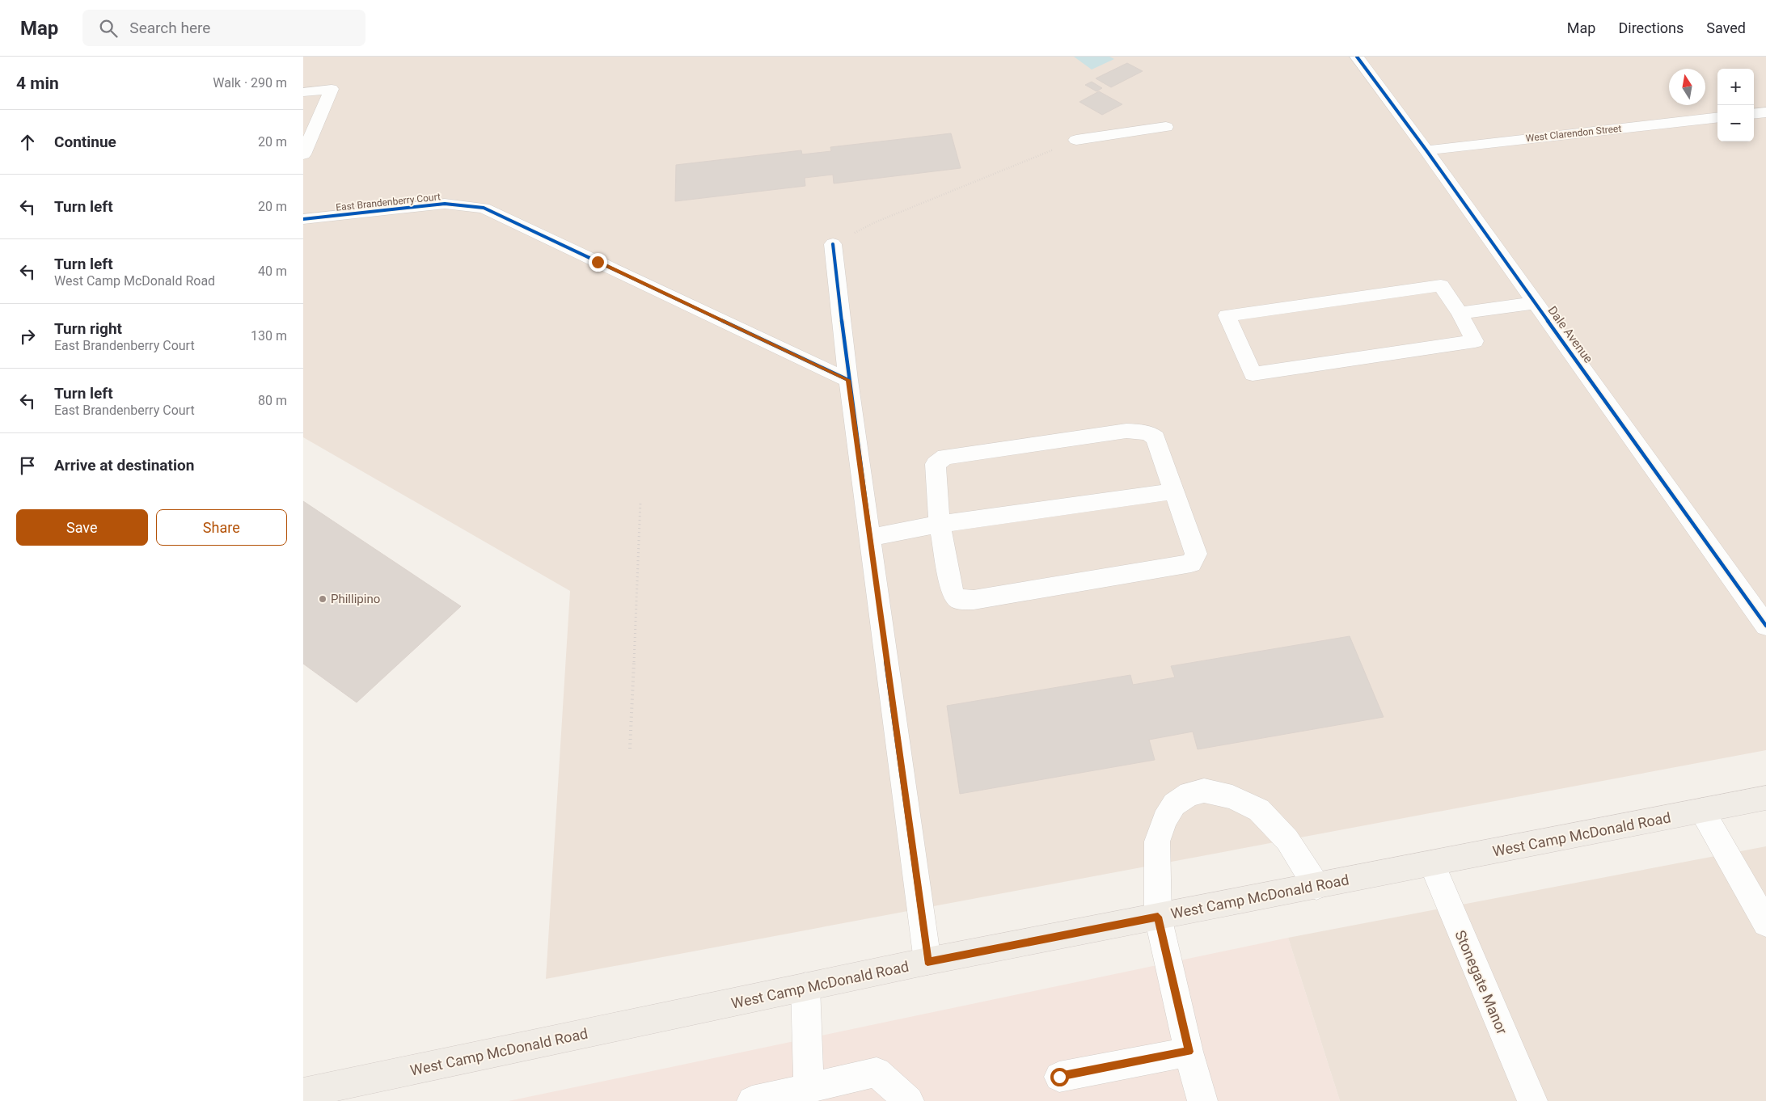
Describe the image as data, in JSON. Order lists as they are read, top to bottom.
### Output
{
  "streets": {
    "main road": ["West Camp McDonald Road"],
    "street": [
      "West Clarendon Street",
      "East Brandenberry Court",
      "Dale Avenue",
      "Stonegate Manor"
    ]
  },
  "crossings": [
    ["West Clarendon Street", "Dale Avenue"],
    ["West Camp McDonald Road", "Stonegate Manor"]
  ],
  "places": ["Phillipino"],
  "north": "top",
  "page": {
    "header": "Map",
    "search": "Search here",
    "nav": ["Map", "Directions", "Saved"],
    "heading": ["4 min", "Walk · 290 m"],
    "map_buttons": ["+", "−"],
    "list": [
      ["Continue", "20 m"],
      ["Turn left", "20 m"],
      ["Turn left", "West Camp McDonald Road", "40 m"],
      ["Turn right", "East Brandenberry Court", "130 m"],
      ["Turn left", "East Brandenberry Court", "80 m"],
      "Arrive at destination"
    ],
    "buttons": ["Save", "Share"]
  }
}
